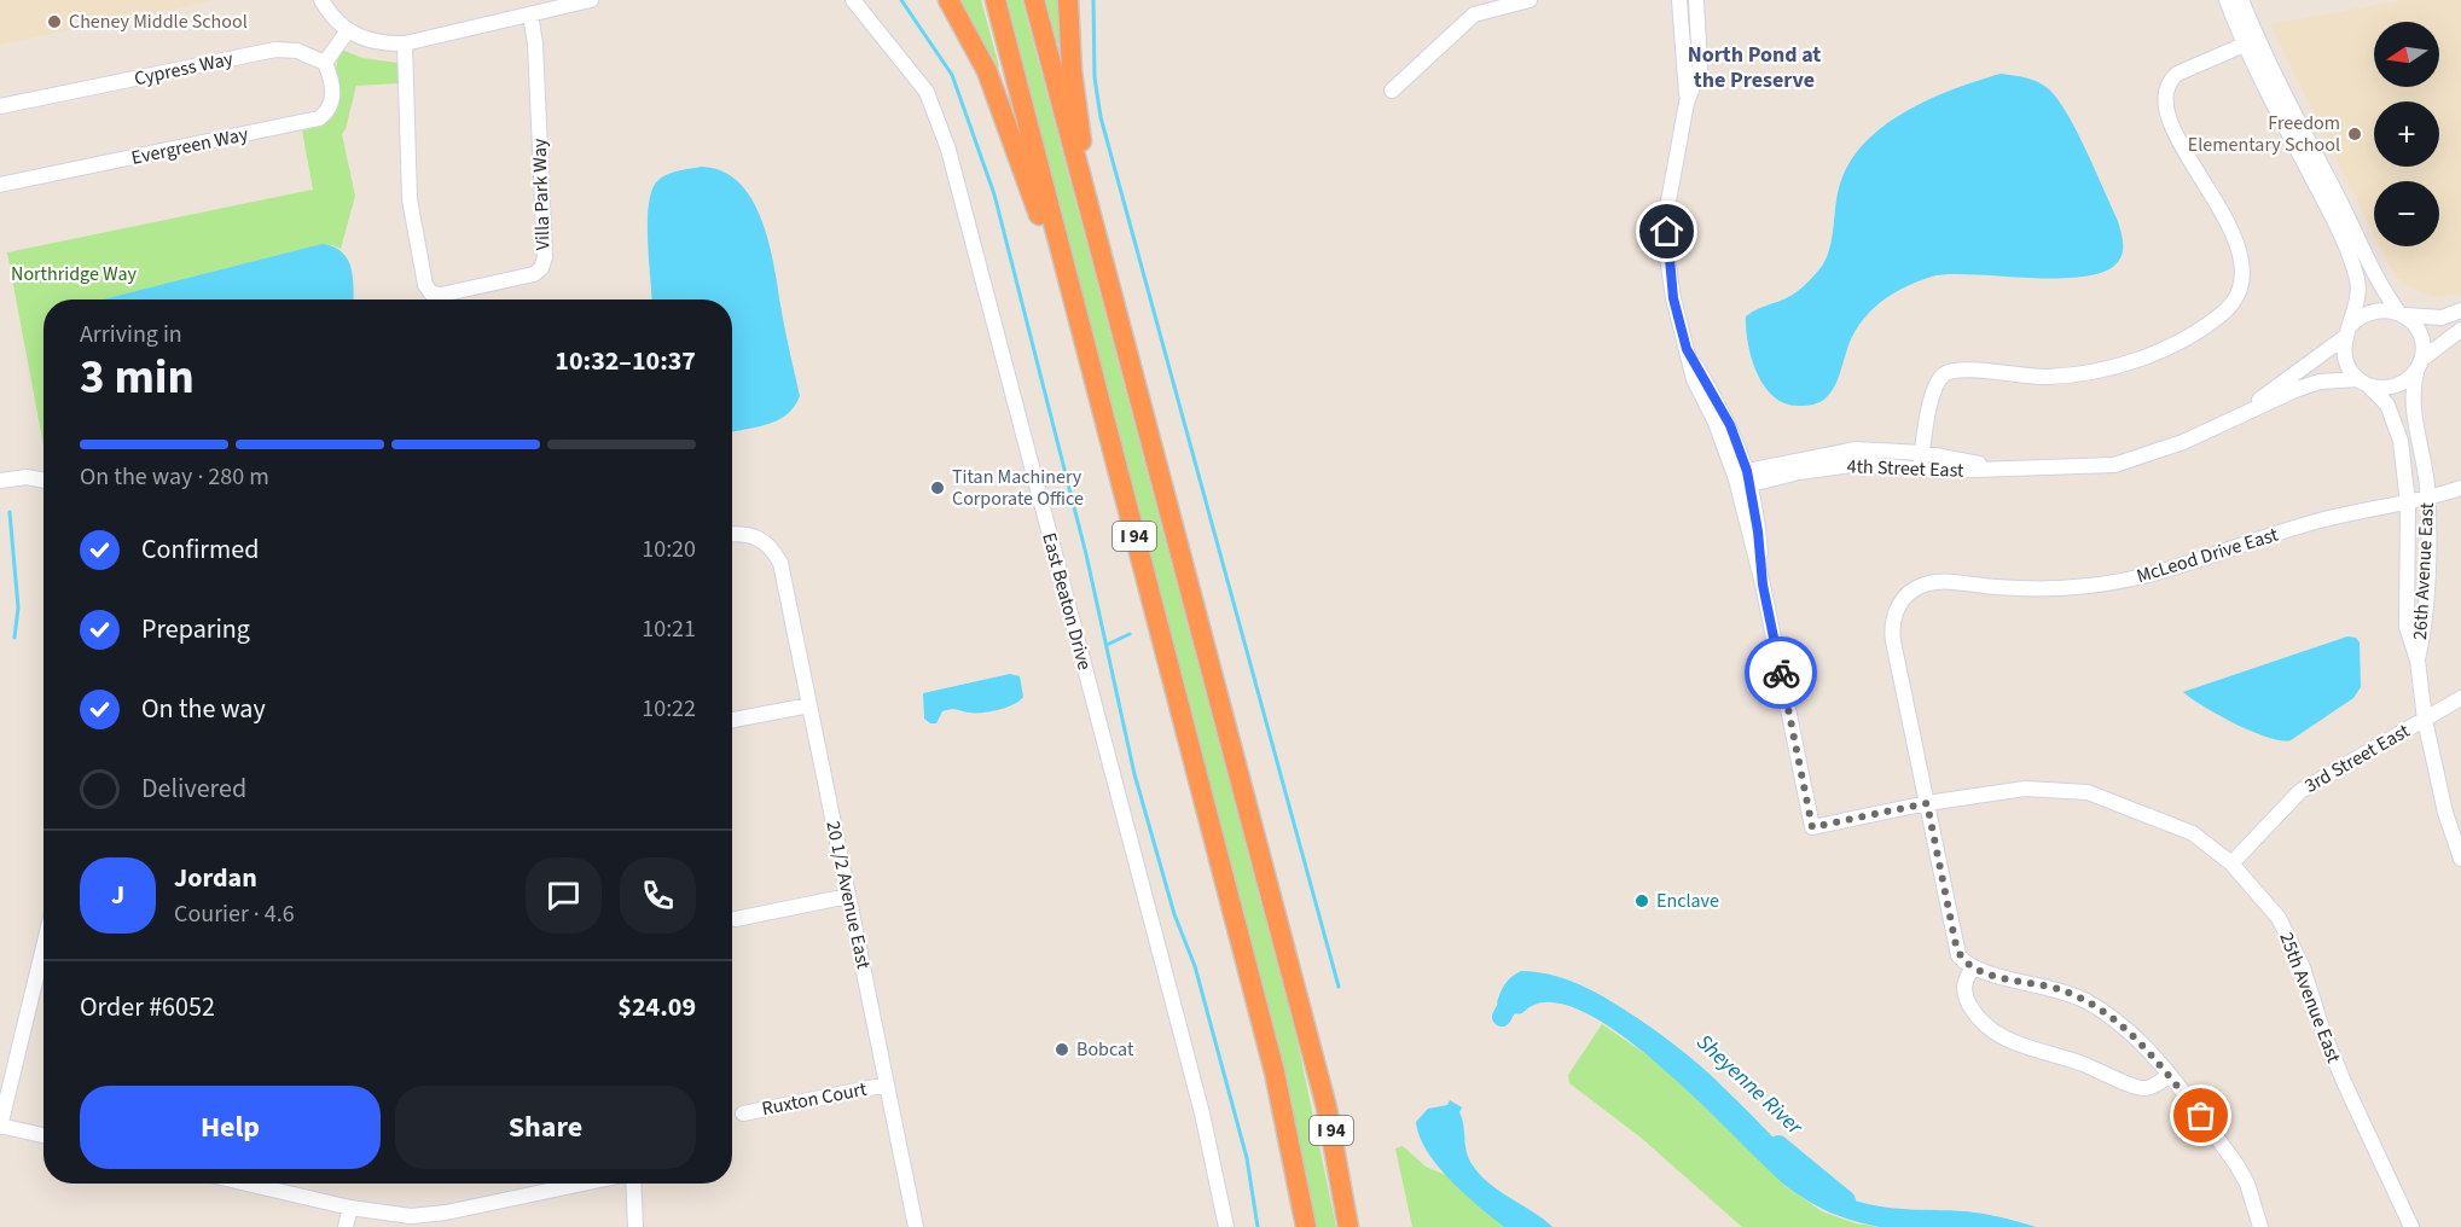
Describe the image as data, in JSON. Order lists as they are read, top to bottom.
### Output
{
  "streets": {
    "highway": ["I 94"],
    "street": [
      "Cypress Way",
      "Evergreen Way",
      "Villa Park Way",
      "4th Street East",
      "McLeod Drive East",
      "26th Avenue East",
      "East Beaton Drive",
      "3rd Street East",
      "20 1/2 Avenue East",
      "25th Avenue East",
      "Ruxton Court"
    ]
  },
  "crossings": [
    ["Cypress Way", "Evergreen Way"],
    ["4th Street East", "26th Avenue East"],
    ["4th Street East", "25th Avenue East"],
    ["McLeod Drive East", "26th Avenue East"],
    ["McLeod Drive East", "25th Avenue East"],
    ["3rd Street East", "25th Avenue East"],
    ["20 1/2 Avenue East", "Ruxton Court"]
  ],
  "districts": ["North Pond at the Preserve"],
  "water": ["Sheyenne River"],
  "parks": ["Northridge Way"],
  "places": [
    "Cheney Middle School",
    "Freedom Elementary School",
    "Titan Machinery Corporate Office",
    "Enclave",
    "Bobcat"
  ],
  "north": "left",
  "page": {
    "map_buttons": ["+", "−"],
    "heading": ["3 min", "Arriving in", "10:32–10:37"],
    "panel": [
      "Jordan",
      "Courier · 4.6",
      "Order #6052",
      "$24.09"
    ],
    "bar": "On the way · 280 m",
    "list": [
      ["Confirmed", "10:20"],
      ["Preparing", "10:21"],
      ["On the way", "10:22"],
      "Delivered"
    ],
    "round": "J",
    "buttons": ["Help", "Share"]
  }
}
